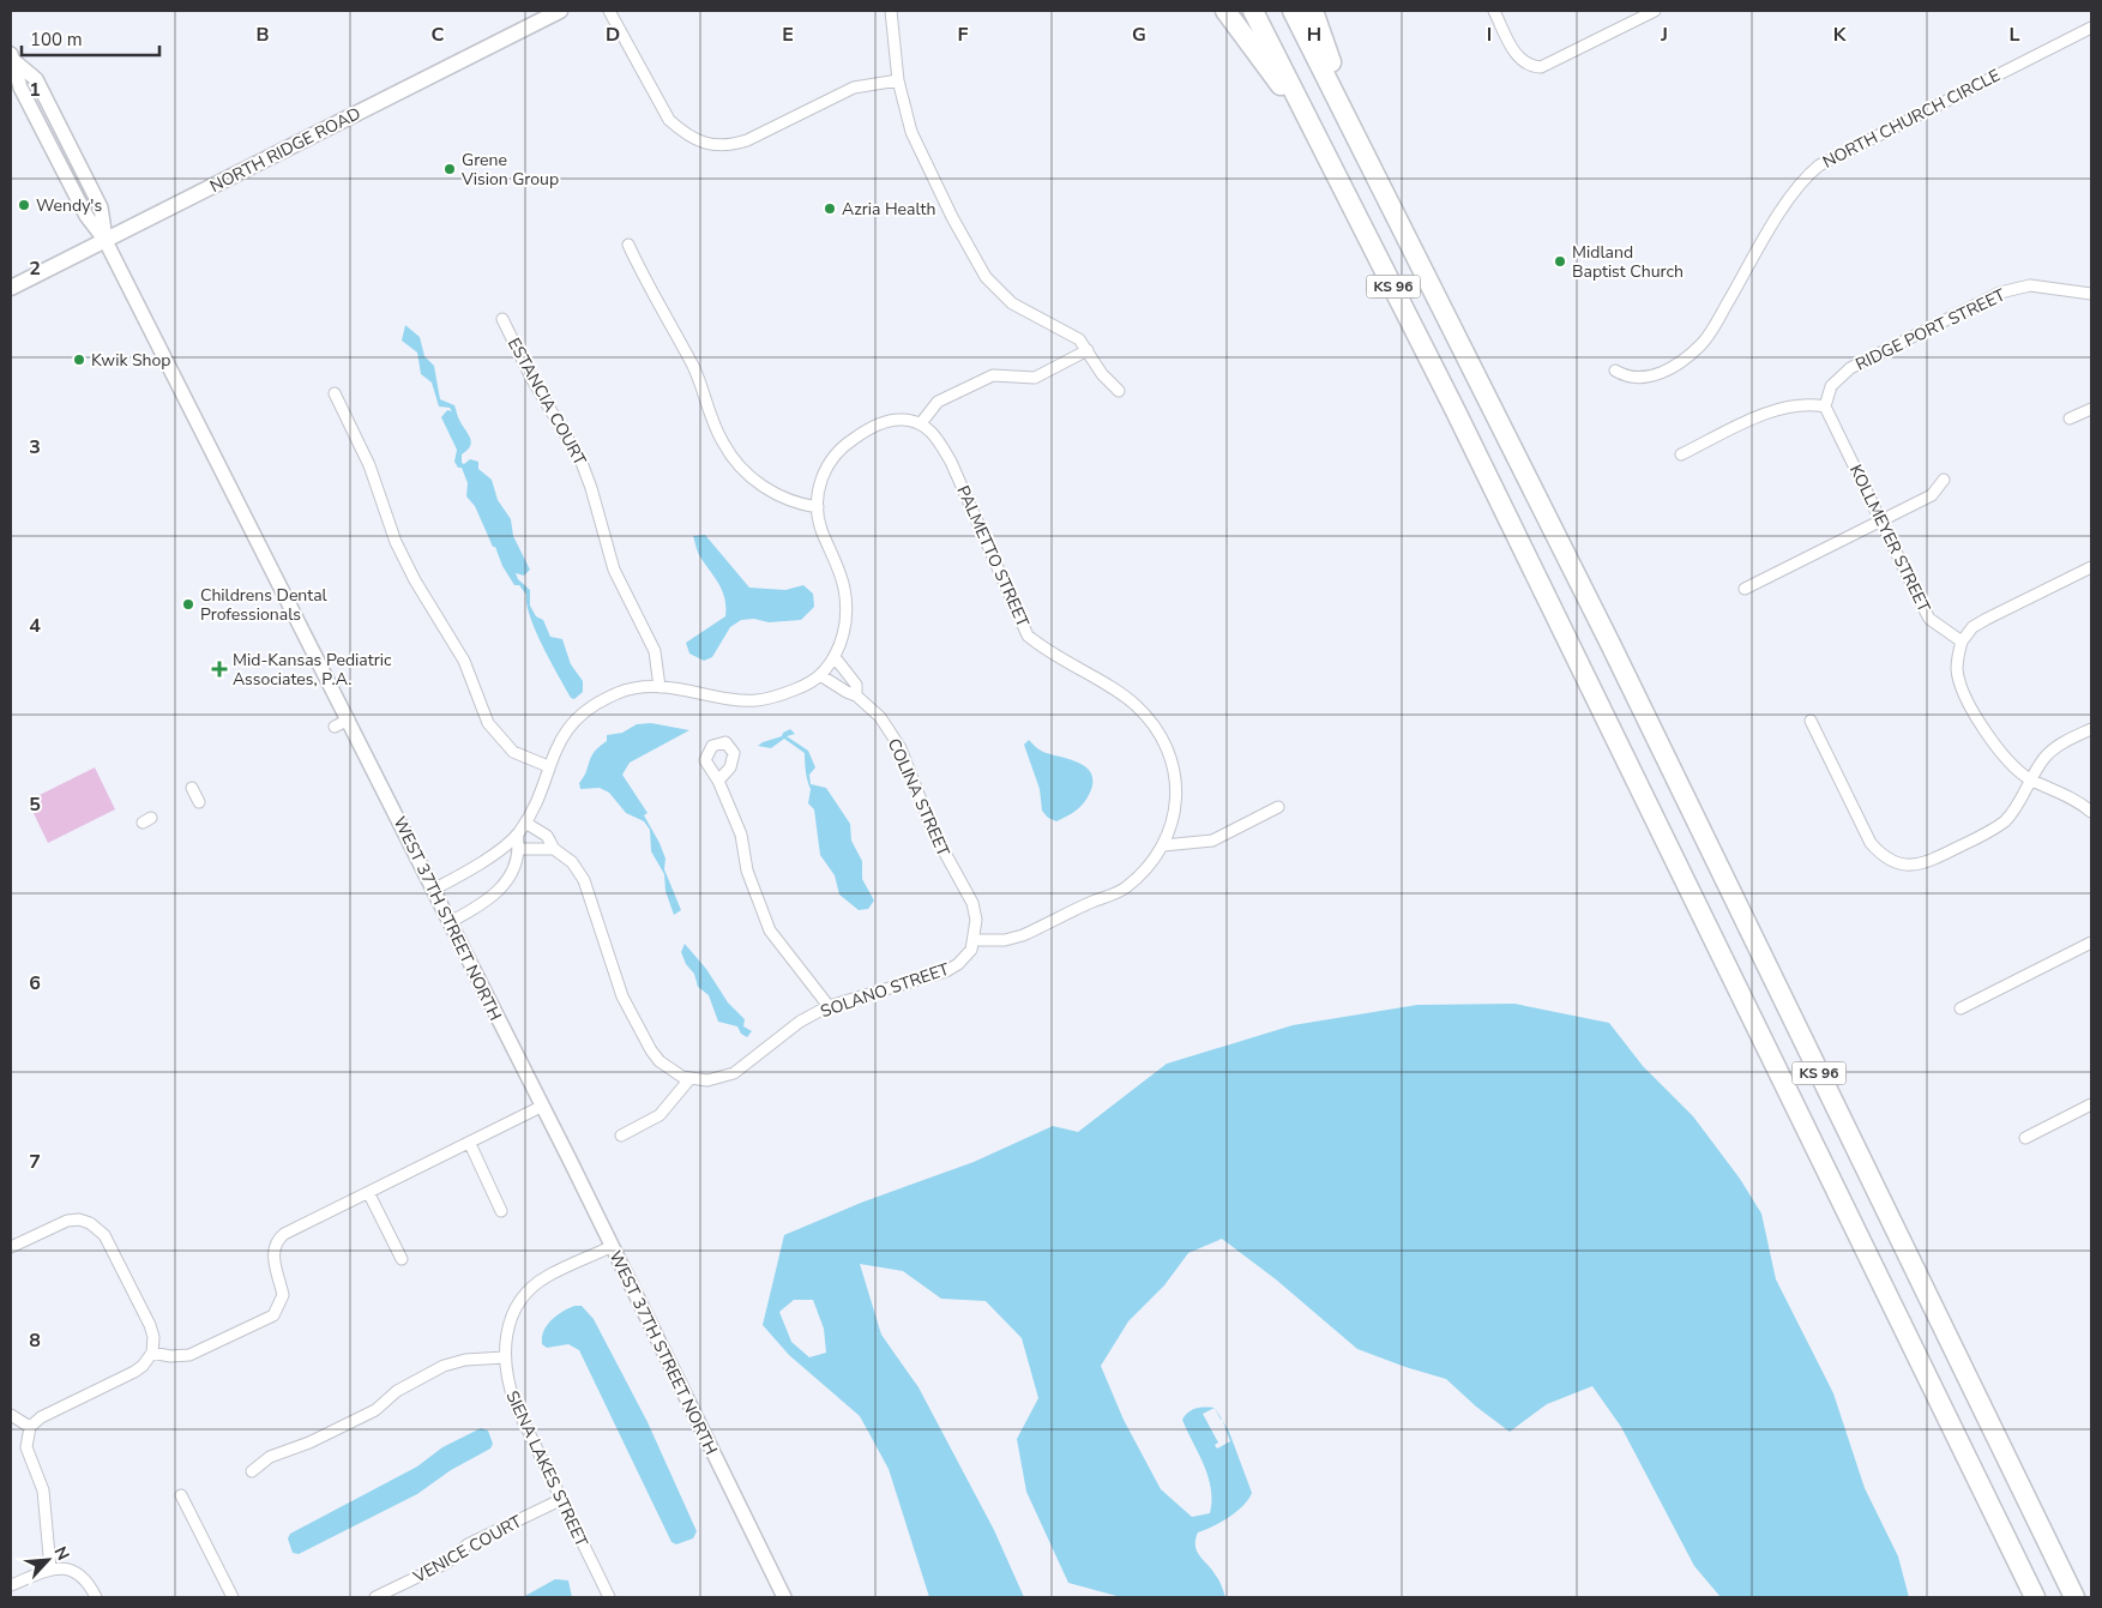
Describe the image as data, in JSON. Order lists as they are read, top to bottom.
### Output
{
  "streets": {
    "highway": ["KS 96"],
    "main road": ["NORTH RIDGE ROAD"],
    "street": [
      "NORTH CHURCH CIRCLE",
      "RIDGE PORT STREET",
      "ESTANCIA COURT",
      "KOLLMEYER STREET",
      "PALMETTO STREET",
      "COLINA STREET",
      "WEST 37TH STREET NORTH",
      "SOLANO STREET",
      "SIENA LAKES STREET",
      "VENICE COURT"
    ]
  },
  "crossings": [
    ["NORTH RIDGE ROAD", "WEST 37TH STREET NORTH"],
    ["RIDGE PORT STREET", "KOLLMEYER STREET"],
    ["COLINA STREET", "SOLANO STREET"],
    ["WEST 37TH STREET NORTH", "SIENA LAKES STREET"],
    ["SIENA LAKES STREET", "VENICE COURT"]
  ],
  "places": {
    "other": [
      "Grene Vision Group",
      "Wendy's",
      "Azria Health",
      "Midland Baptist Church",
      "Kwik Shop",
      "Childrens Dental Professionals"
    ],
    "health": ["Mid-Kansas Pediatric Associates, P.A."]
  },
  "scale_bar": "100 m",
  "north": "top right",
  "grid": {
    "columns": [
      "B",
      "C",
      "D",
      "E",
      "F",
      "G",
      "H",
      "I",
      "J",
      "K",
      "L"
    ],
    "rows": [
      "1",
      "2",
      "3",
      "4",
      "5",
      "6",
      "7",
      "8"
    ]
  }
}
